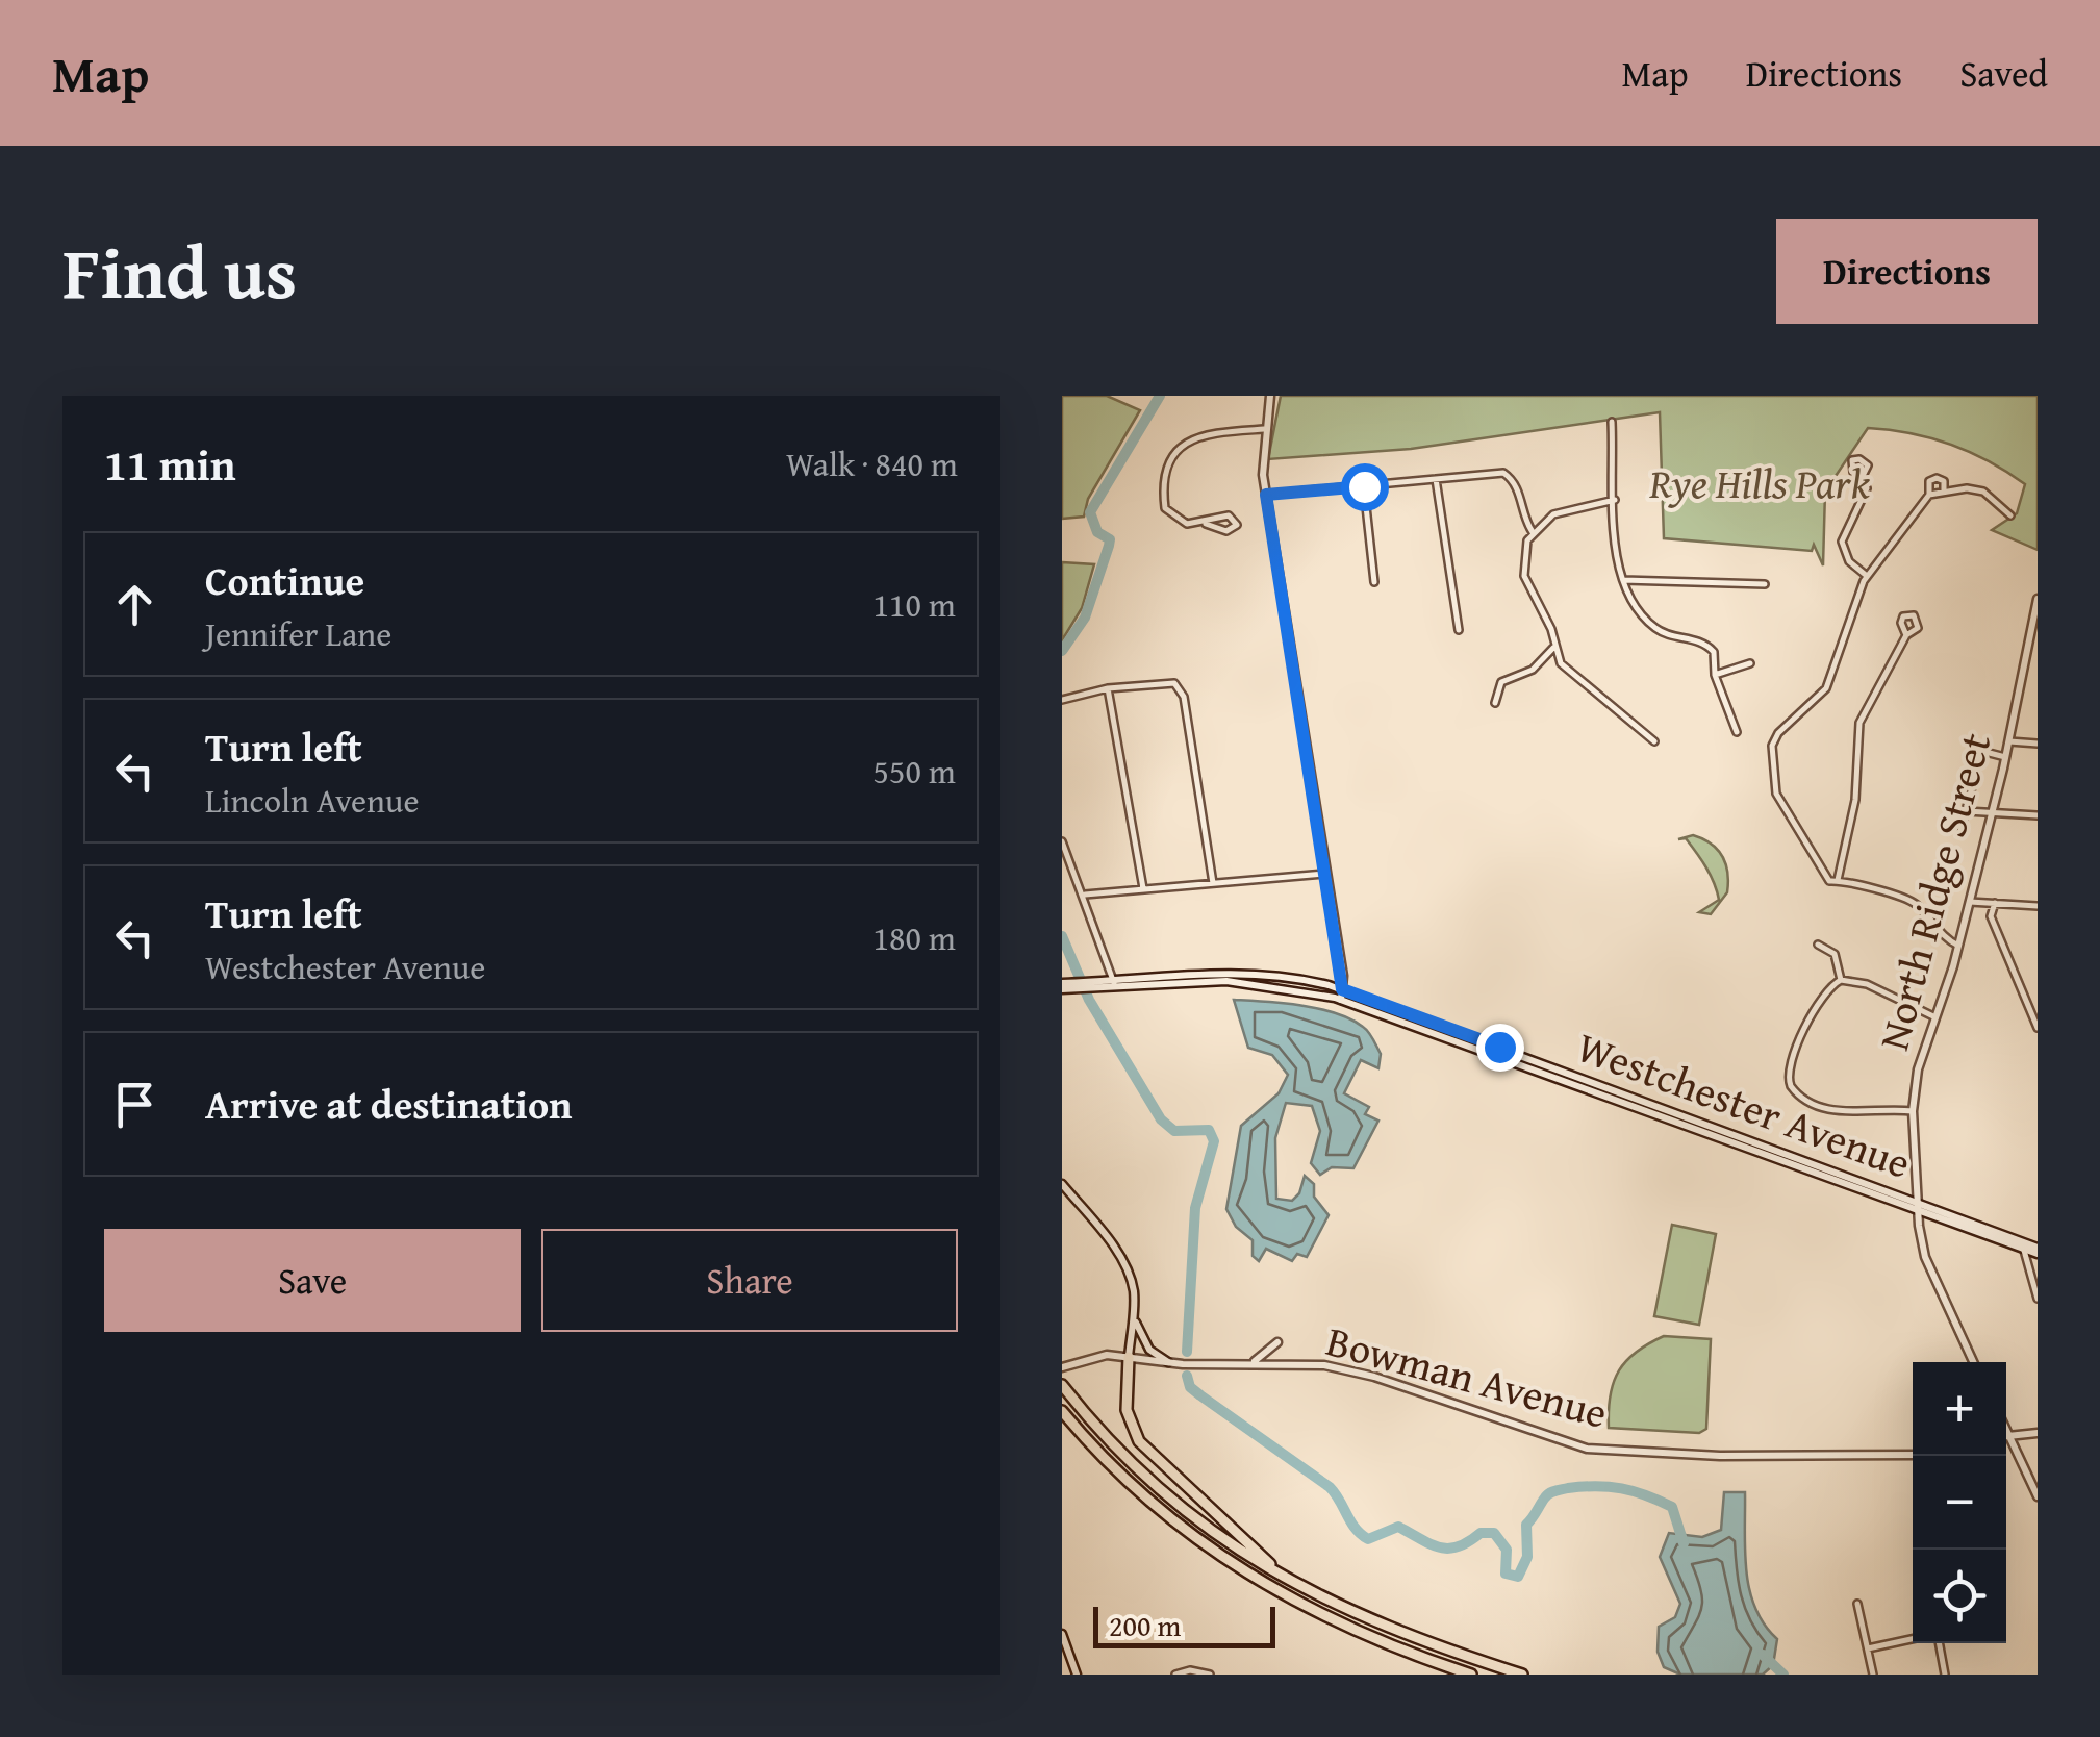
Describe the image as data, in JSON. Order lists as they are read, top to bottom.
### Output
{
  "streets": {
    "street": ["North Ridge Street", "Westchester Avenue", "Bowman Avenue"]
  },
  "crossings": [
    ["North Ridge Street", "Westchester Avenue"]
  ],
  "parks": ["Rye Hills Park"],
  "scale_bar": "200 m",
  "page": {
    "header": "Map",
    "nav": ["Map", "Directions", "Saved"],
    "title": "Find us",
    "buttons": [
      "Directions",
      ["Save", "Share"]
    ],
    "heading": ["11 min", "Walk · 840 m"],
    "list": [
      ["Continue", "Jennifer Lane", "110 m"],
      ["Turn left", "Lincoln Avenue", "550 m"],
      ["Turn left", "Westchester Avenue", "180 m"],
      "Arrive at destination"
    ],
    "map_buttons": ["+", "−"],
    "scale": "200 m"
  }
}
